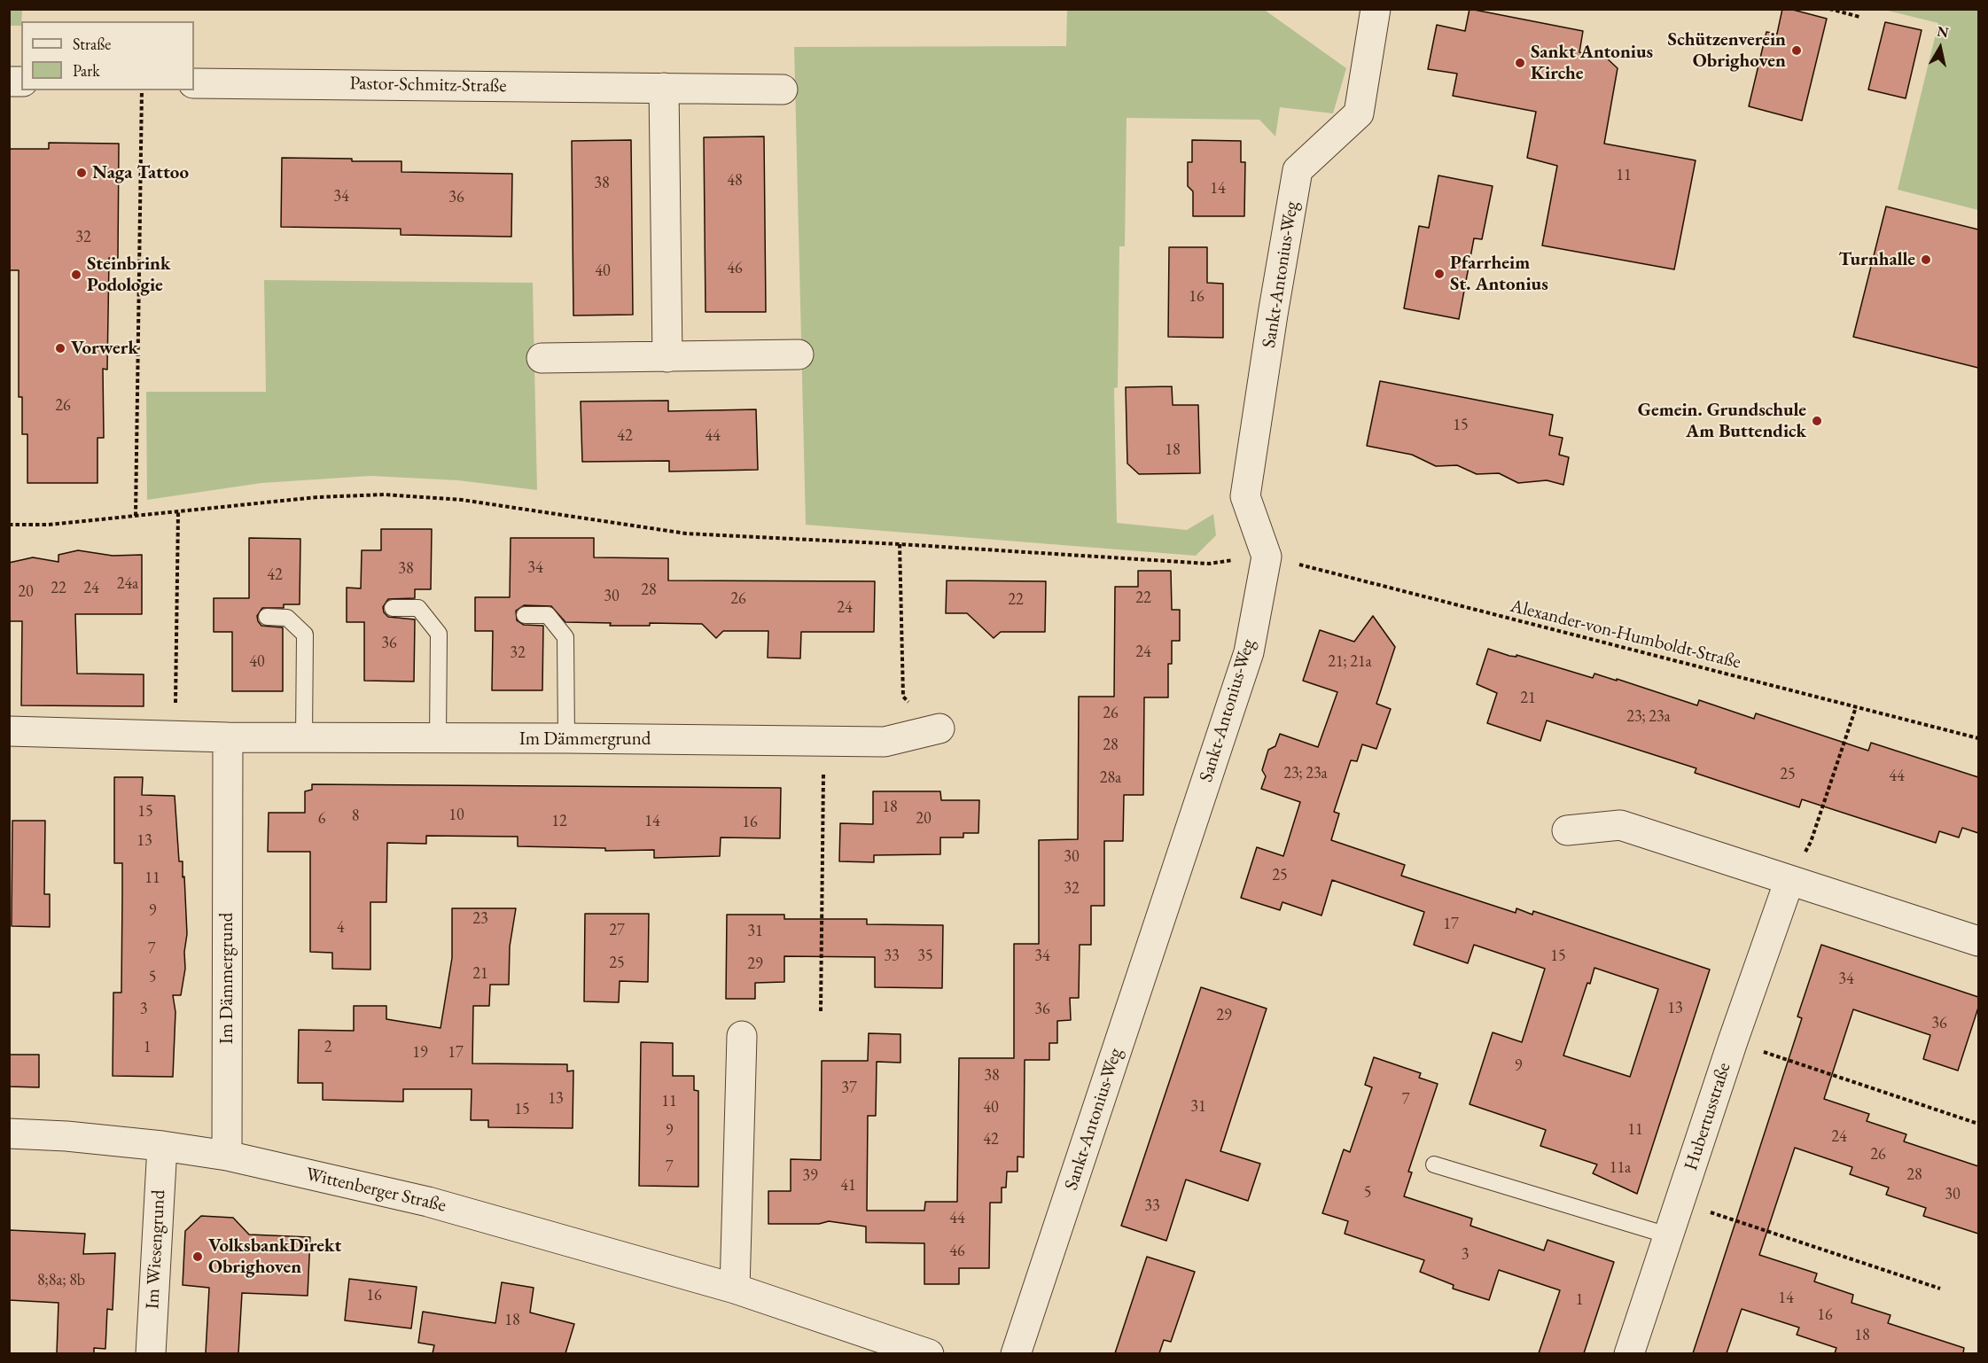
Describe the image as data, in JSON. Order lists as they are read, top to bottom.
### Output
{
  "streets": {
    "street": [
      "Pastor-Schmitz-Straße",
      "Sankt-Antonius-Weg",
      "Im Dämmergrund",
      "Hubertusstraße",
      "Wittenberger Straße",
      "Im Wiesengrund"
    ],
    "path": ["Alexander-von-Humboldt-Straße"]
  },
  "crossings": [
    ["Sankt-Antonius-Weg", "Alexander-von-Humboldt-Straße"],
    ["Im Dämmergrund", "Wittenberger Straße"],
    ["Wittenberger Straße", "Im Wiesengrund"]
  ],
  "places": [
    "Schützenverein Obrighoven",
    "Sankt Antonius Kirche",
    "Naga Tattoo",
    "Turnhalle",
    "Pfarrheim St. Antonius",
    "Steinbrink Podologie",
    "Vorwerk",
    "Gemein. Grundschule Am Buttendick",
    "VolksbankDirekt Obrighoven"
  ],
  "house_numbers": [
    "11",
    "48",
    "38",
    "14",
    "34",
    "36",
    "32",
    "46",
    "40",
    "16",
    "26",
    "15",
    "42",
    "44",
    "18",
    "34",
    "38",
    "42",
    "24a",
    "22",
    "24",
    "28",
    "20",
    "30",
    "22",
    "26",
    "22",
    "24",
    "36",
    "24",
    "32",
    "40",
    "21; 21a",
    "21",
    "26",
    "23; 23a",
    "28",
    "23; 23a",
    "25",
    "44",
    "28a",
    "18",
    "15",
    "10",
    "8",
    "6",
    "20",
    "12",
    "14",
    "16",
    "13",
    "30",
    "25",
    "11",
    "32",
    "9",
    "23",
    "17",
    "4",
    "27",
    "31",
    "7",
    "33",
    "35",
    "34",
    "15",
    "25",
    "29",
    "21",
    "5",
    "34",
    "13",
    "3",
    "36",
    "29",
    "36",
    "1",
    "2",
    "19",
    "17",
    "9",
    "38",
    "37",
    "13",
    "7",
    "11",
    "31",
    "40",
    "15",
    "11",
    "9",
    "24",
    "42",
    "26",
    "7",
    "11a",
    "28",
    "39",
    "41",
    "5",
    "30",
    "33",
    "44",
    "46",
    "3",
    "8;8a; 8b",
    "16",
    "14",
    "1",
    "16",
    "18",
    "18"
  ],
  "legend": ["Straße", "Park"],
  "north": "top"
}
